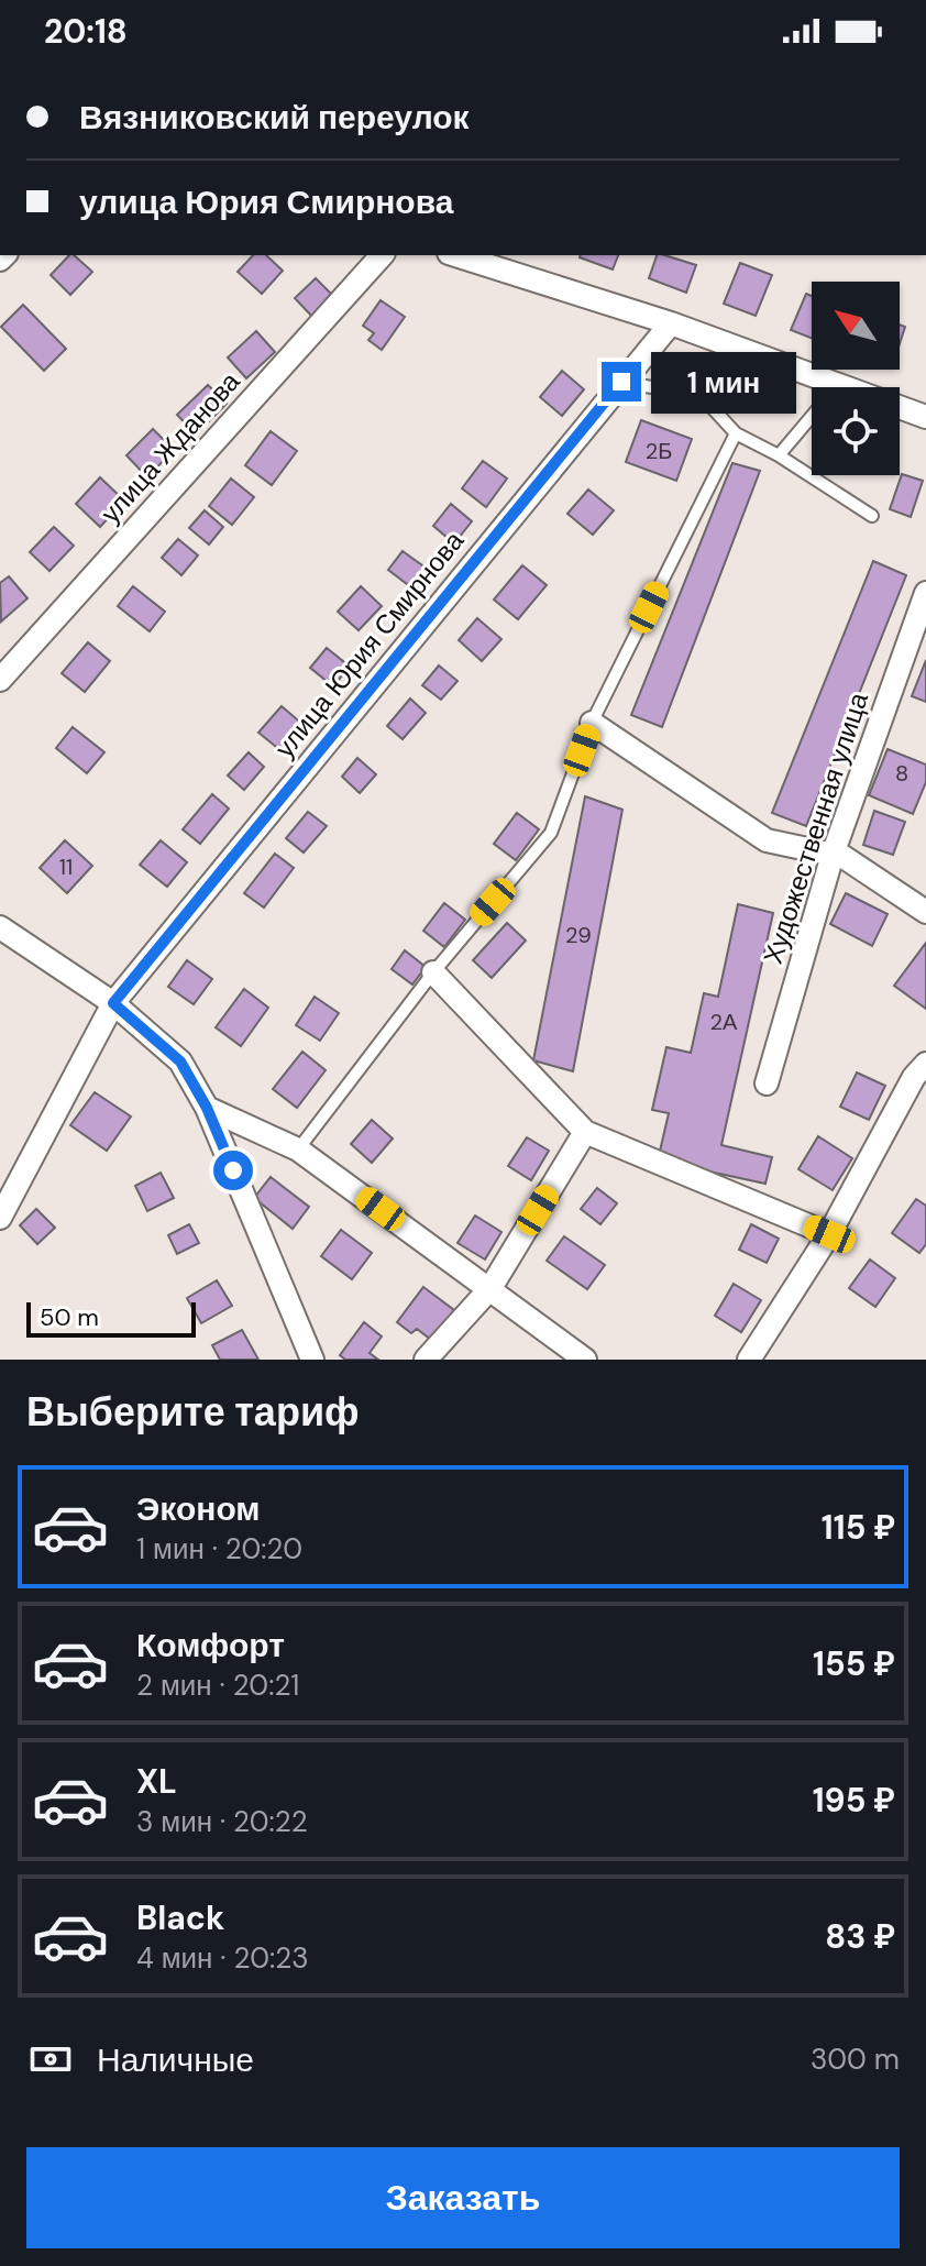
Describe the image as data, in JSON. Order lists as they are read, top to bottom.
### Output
{
  "streets": {
    "street": ["улица Жданова", "улица Юрия Смирнова", "Художественная улица"]
  },
  "house_numbers": [
    "2Б",
    "8",
    "11",
    "29",
    "2А"
  ],
  "scale_bar": "50 m",
  "north": "top left",
  "page": {
    "status": "20:18",
    "banner": ["Вязниковский переулок", "улица Юрия Смирнова"],
    "bubble": "1 мин",
    "scale": "50 m",
    "heading": "Выберите тариф",
    "list": [
      {
        "name": "Эконом",
        "note": "1 мин · 20:20",
        "value": "115 ₽"
      },
      {
        "name": "Комфорт",
        "note": "2 мин · 20:21",
        "value": "155 ₽"
      },
      {
        "name": "XL",
        "note": "3 мин · 20:22",
        "value": "195 ₽"
      },
      {
        "name": "Black",
        "note": "4 мин · 20:23",
        "value": "83 ₽"
      }
    ],
    "pay": ["Наличные", "300 m"],
    "buttons": "Заказать"
  }
}
